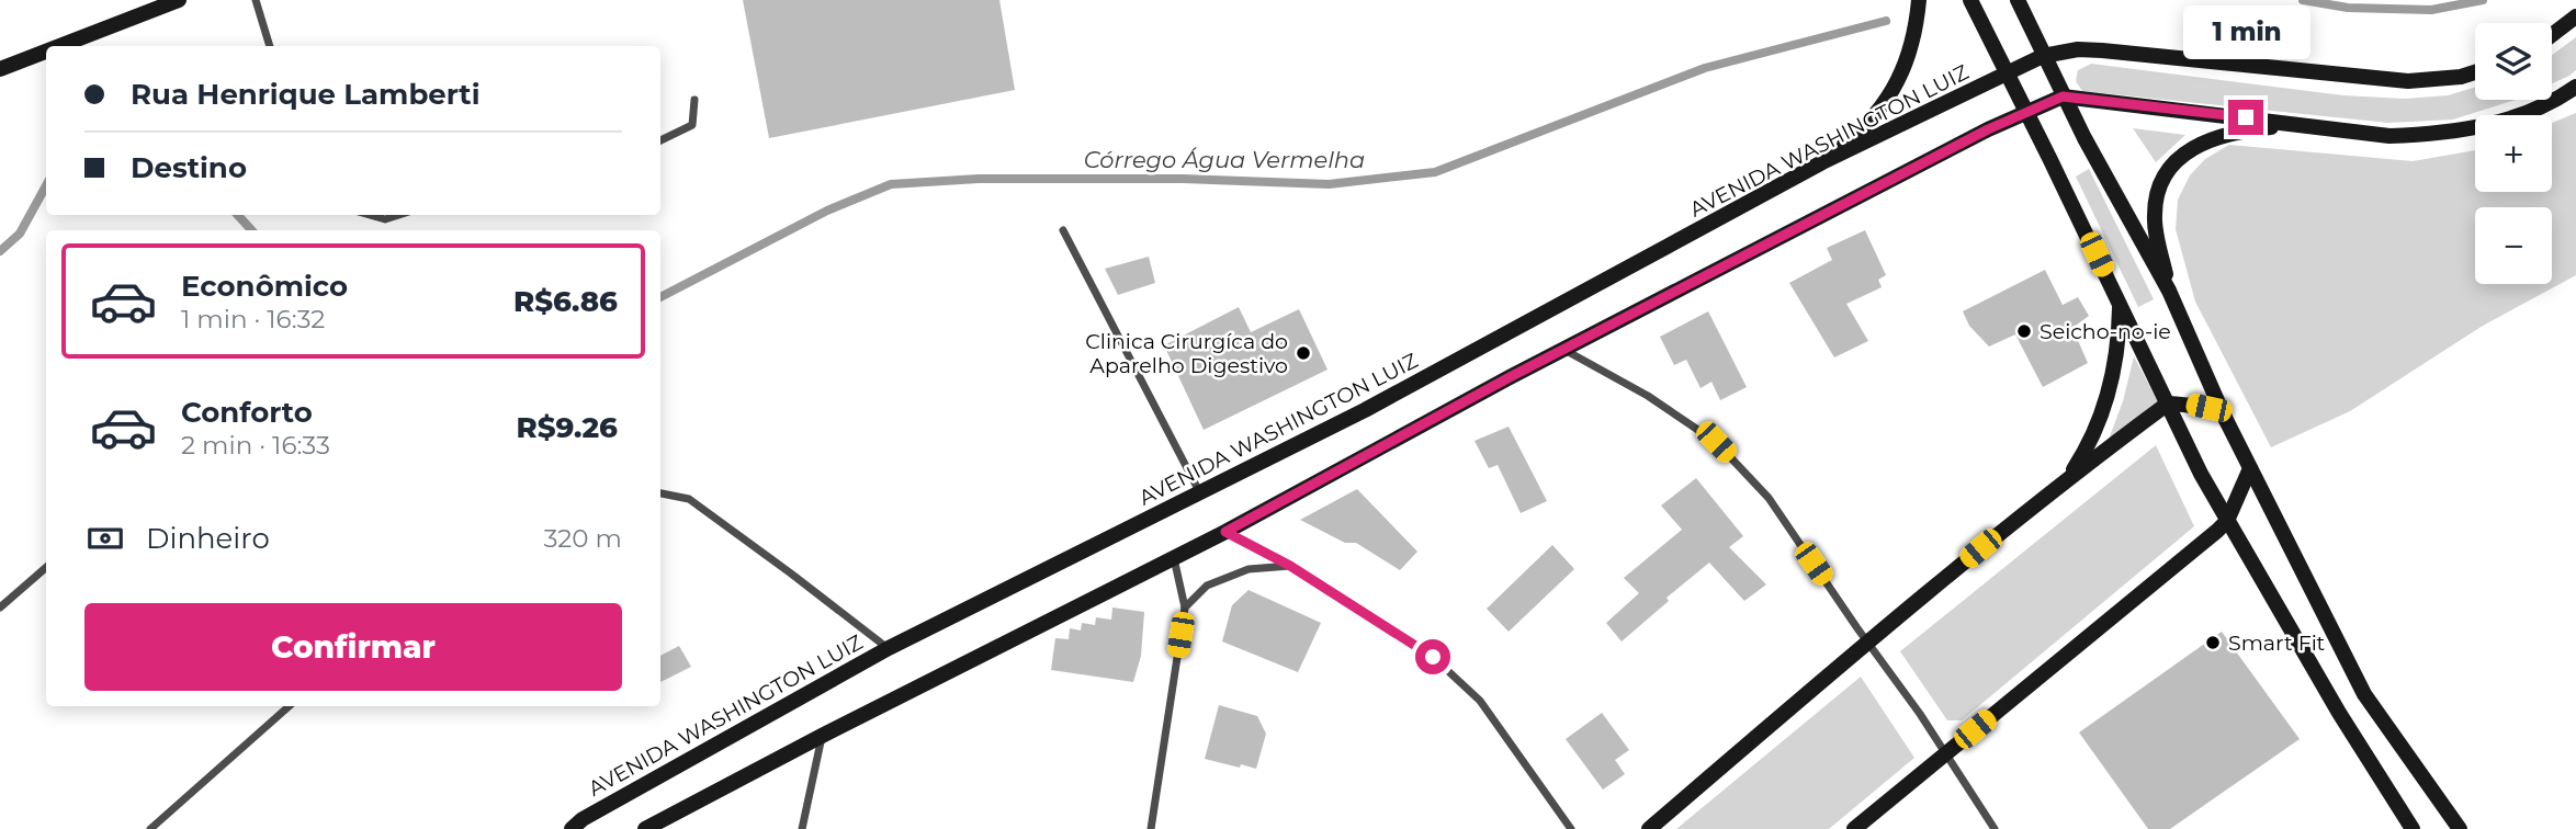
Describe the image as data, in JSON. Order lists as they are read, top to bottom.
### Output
{
  "streets": {
    "main road": ["AVENIDA WASHINGTON LUIZ"]
  },
  "water": ["Córrego Água Vermelha"],
  "places": ["Seicho-no-ie", "Clinica Cirurgíca do Aparelho Digestivo", "Smart Fit"],
  "page": {
    "bubble": "1 min",
    "map_buttons": ["+", "−"],
    "banner": ["Rua Henrique Lamberti", "Destino"],
    "list": [
      {
        "name": "Econômico",
        "note": "1 min · 16:32",
        "value": "R$6.86"
      },
      {
        "name": "Conforto",
        "note": "2 min · 16:33",
        "value": "R$9.26"
      }
    ],
    "pay": ["Dinheiro", "320 m"],
    "buttons": "Confirmar"
  }
}
